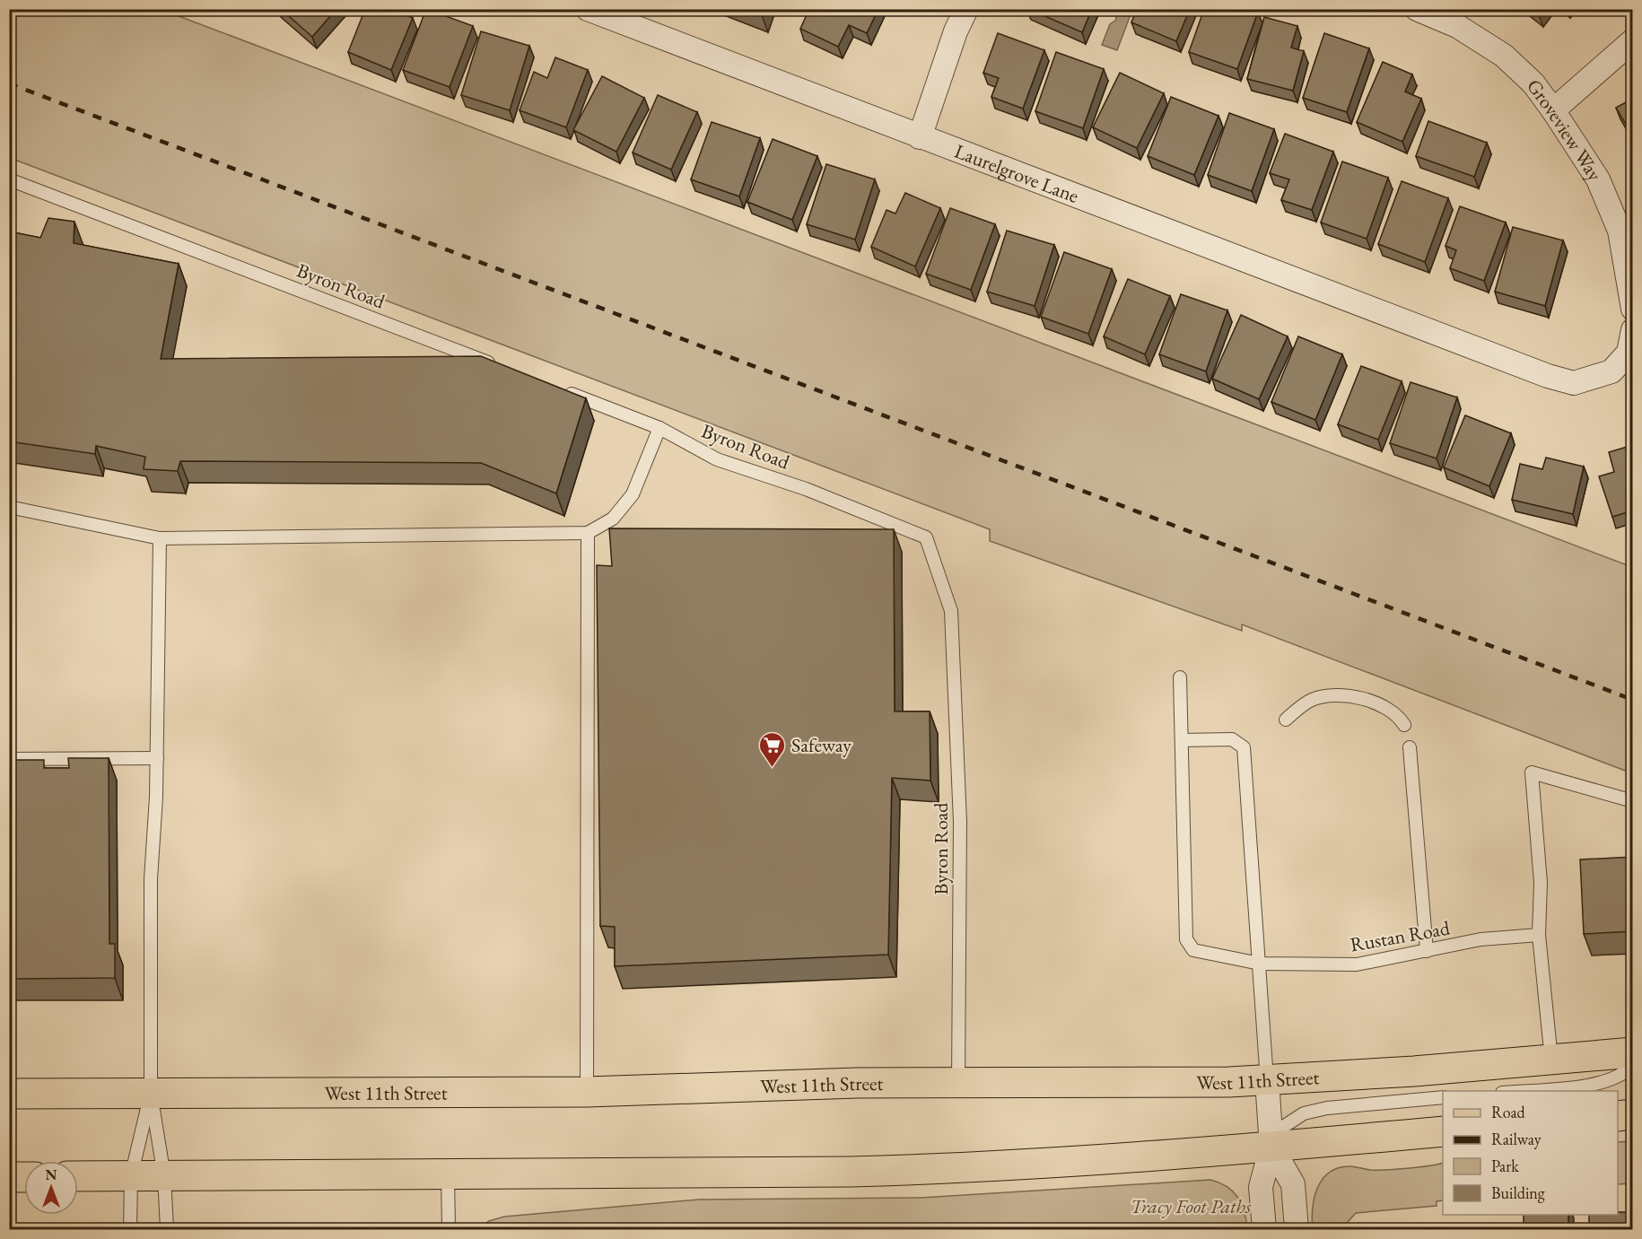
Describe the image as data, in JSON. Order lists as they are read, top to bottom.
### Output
{
  "streets": {
    "main road": ["West 11th Street"],
    "street": ["Groveview Way", "Laurelgrove Lane"],
    "lane": ["Byron Road", "Rustan Road"]
  },
  "crossings": [
    ["Byron Road", "West 11th Street"]
  ],
  "parks": ["Tracy Foot Paths"],
  "places": {
    "supermarket": ["Safeway"]
  },
  "legend": [
    "Road",
    "Railway",
    "Park",
    "Building"
  ],
  "north": "top"
}
